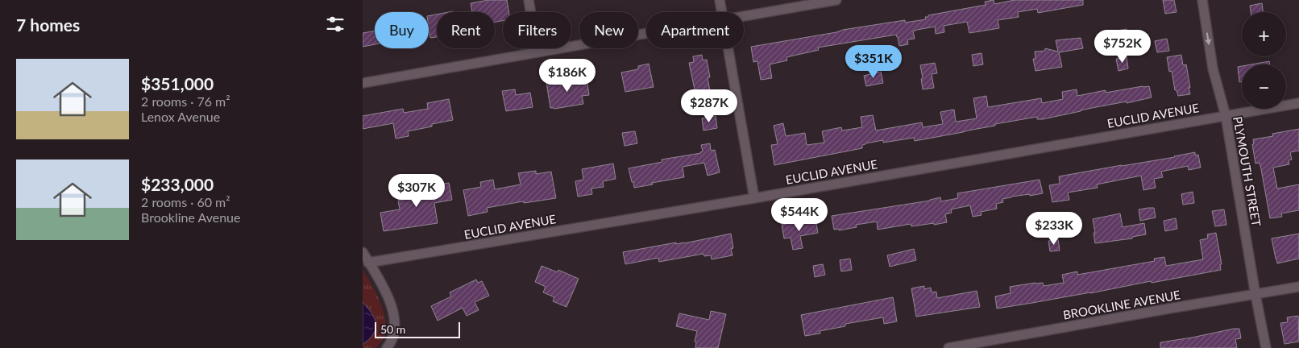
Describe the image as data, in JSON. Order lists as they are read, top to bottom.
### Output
{
  "streets": {
    "street": ["EUCLID AVENUE", "PLYMOUTH STREET", "BROOKLINE AVENUE"]
  },
  "crossings": [
    ["EUCLID AVENUE", "PLYMOUTH STREET"],
    ["PLYMOUTH STREET", "BROOKLINE AVENUE"]
  ],
  "scale_bar": "50 m",
  "page": {
    "heading": "7 homes",
    "map_buttons": ["+", "−"],
    "chip": [
      "Buy",
      "Rent",
      "Filters",
      "New",
      "Apartment"
    ],
    "price": [
      "$752K",
      "$351K",
      "$186K",
      "$287K",
      "$307K",
      "$544K",
      "$233K"
    ],
    "list": [
      {
        "name": "$351,000",
        "note": "2 rooms · 76 m² · Lenox Avenue"
      },
      {
        "name": "$233,000",
        "note": "2 rooms · 60 m² · Brookline Avenue"
      }
    ],
    "scale": "50 m"
  }
}
